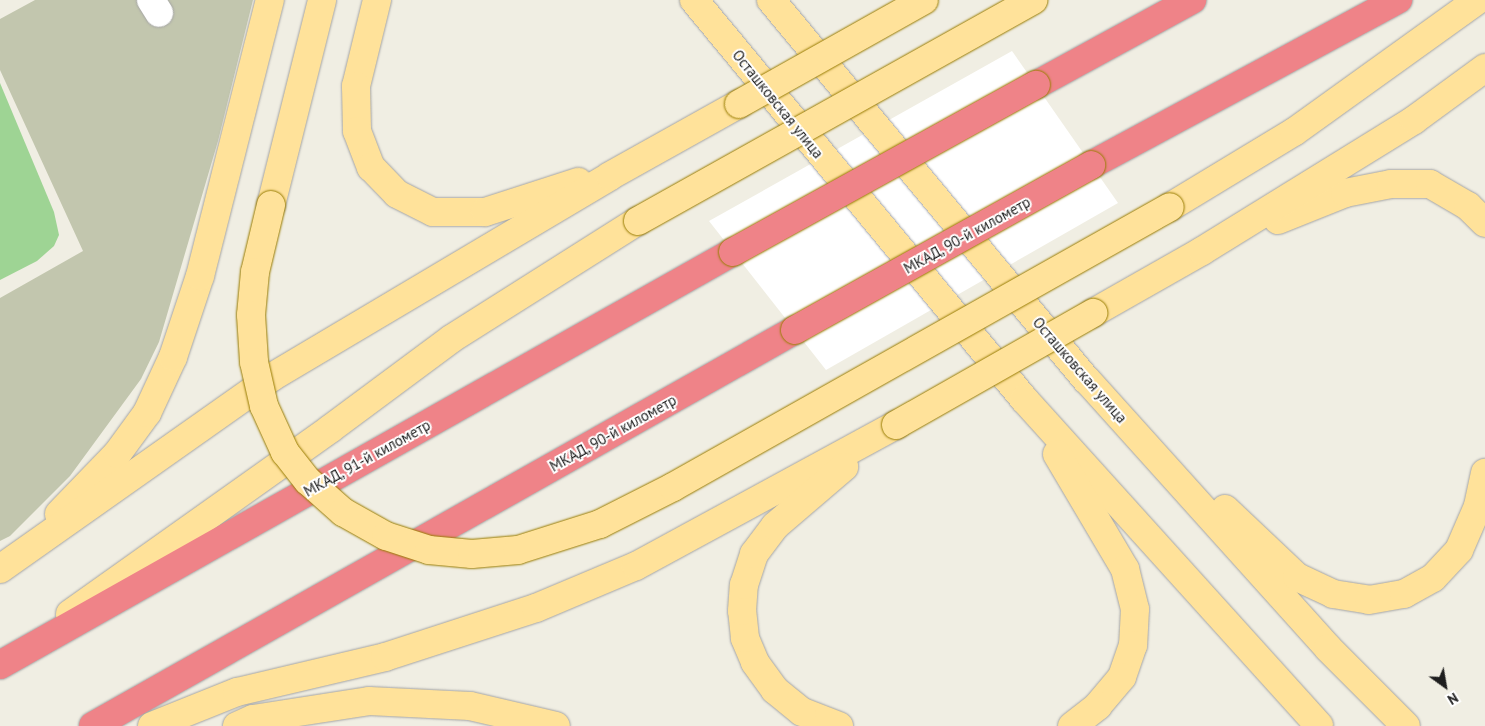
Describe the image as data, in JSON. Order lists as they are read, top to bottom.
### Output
{
  "streets": {
    "highway": ["МКАД, 90-й километр", "МКАД, 91-й километр"],
    "main road": ["Осташковская улица"]
  },
  "north": "bottom right"
}
